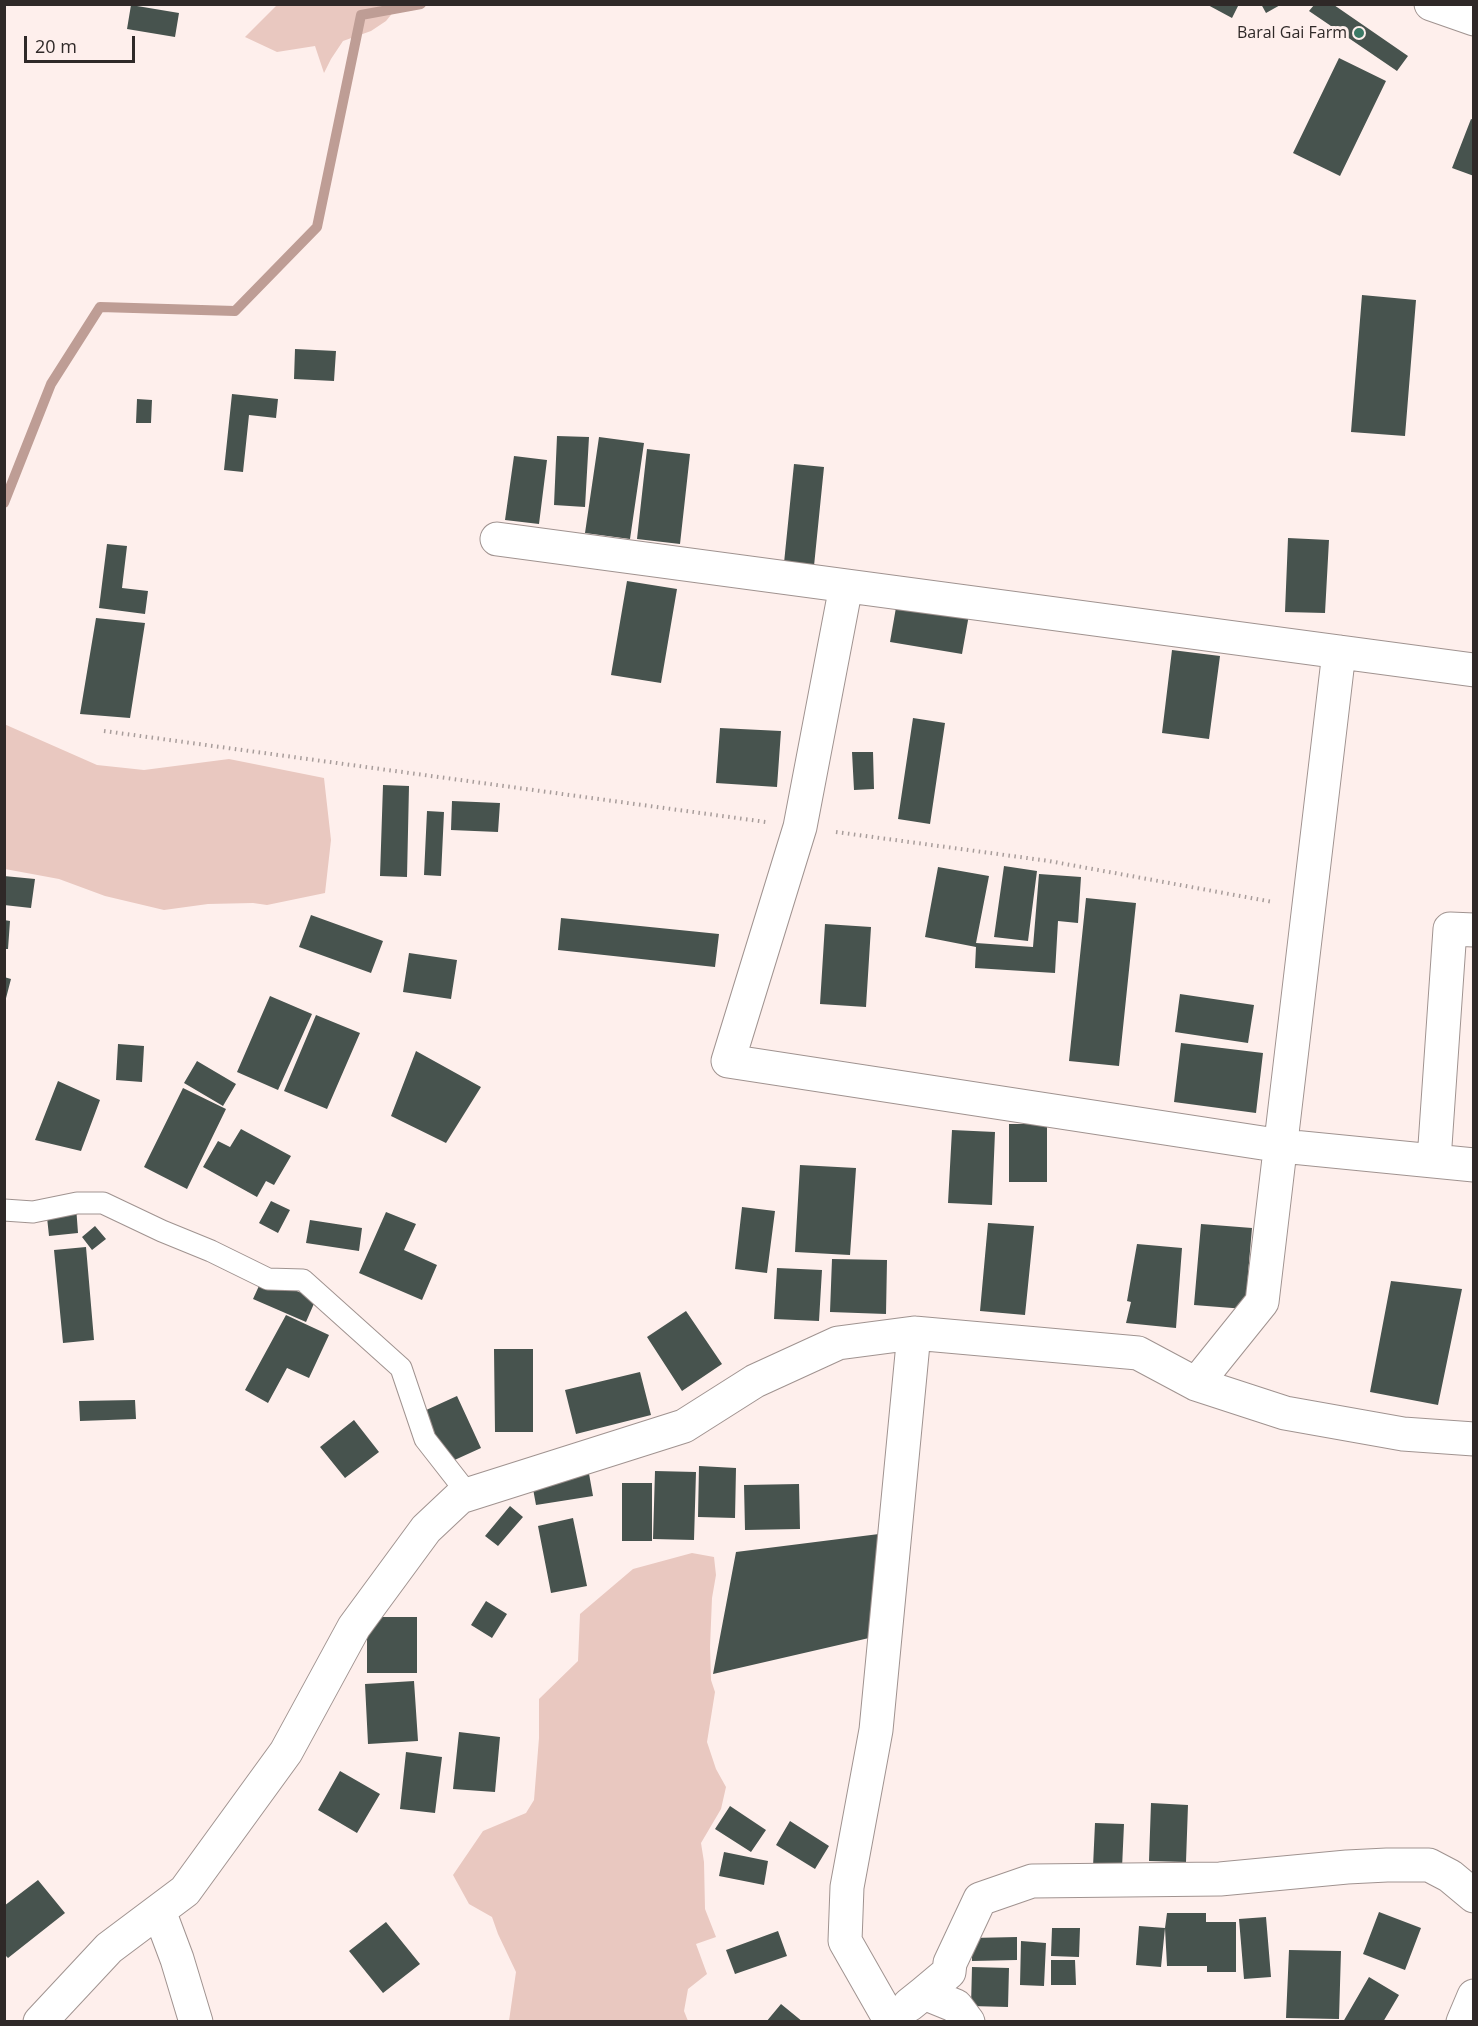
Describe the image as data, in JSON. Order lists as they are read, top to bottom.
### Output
{
  "places": ["Baral Gai Farm"],
  "scale_bar": "20 m"
}
